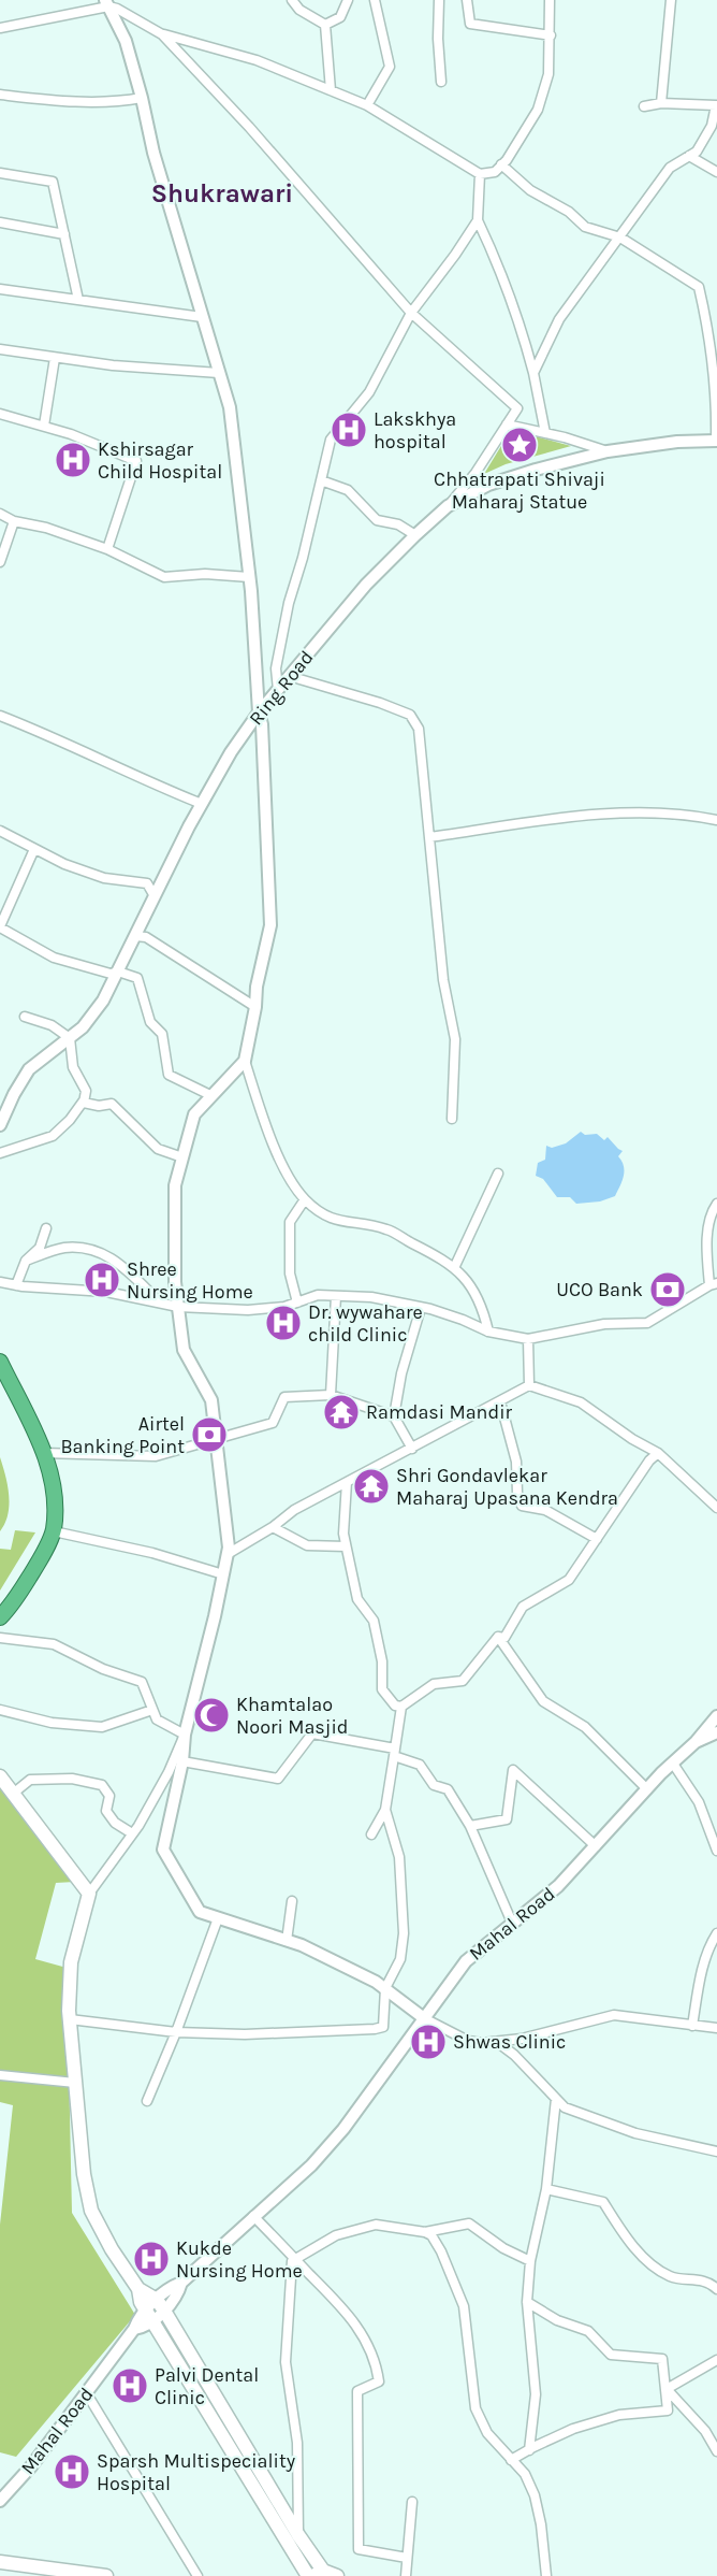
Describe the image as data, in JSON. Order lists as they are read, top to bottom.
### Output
{
  "streets": {
    "street": ["Ring Road", "Mahal Road"]
  },
  "districts": ["Shukrawari"],
  "places": {
    "hospital": [
      "Lakskhya hospital",
      "Kshirsagar Child Hospital",
      "Shree Nursing Home",
      "Dr. wywahare child Clinic",
      "Shwas Clinic",
      "Kukde Nursing Home",
      "Palvi Dental Clinic",
      "Sparsh Multispeciality Hospital"
    ],
    "place": ["Chhatrapati Shivaji Maharaj Statue"],
    "bank": ["UCO Bank", "Airtel Banking Point"],
    "temple": ["Ramdasi Mandir", "Shri Gondavlekar Maharaj Upasana Kendra"],
    "mosque": ["Khamtalao Noori Masjid"]
  }
}
